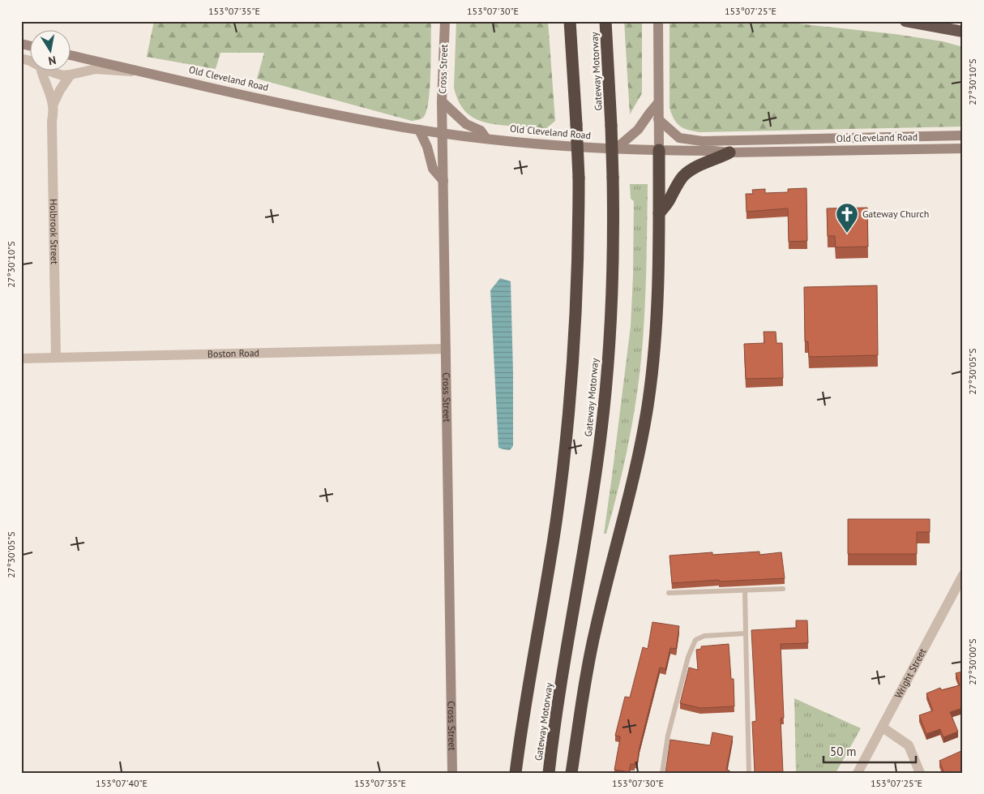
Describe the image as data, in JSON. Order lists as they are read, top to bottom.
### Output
{
  "streets": {
    "highway": ["Gateway Motorway"],
    "main road": ["Cross Street", "Old Cleveland Road"],
    "street": ["Holbrook Street", "Boston Road", "Wright Street"]
  },
  "crossings": [
    ["Cross Street", "Old Cleveland Road"],
    ["Cross Street", "Boston Road"],
    ["Old Cleveland Road", "Holbrook Street"],
    ["Holbrook Street", "Boston Road"]
  ],
  "places": {
    "church": ["Gateway Church"]
  },
  "scale_bar": "50 m",
  "north": "bottom",
  "coordinates": [
    "153°07'35\"E",
    "153°07'30\"E",
    "153°07'25\"E",
    "27°30'10\"S",
    "27°30'05\"S",
    "27°30'00\"S",
    "153°07'40\"E"
  ]
}
